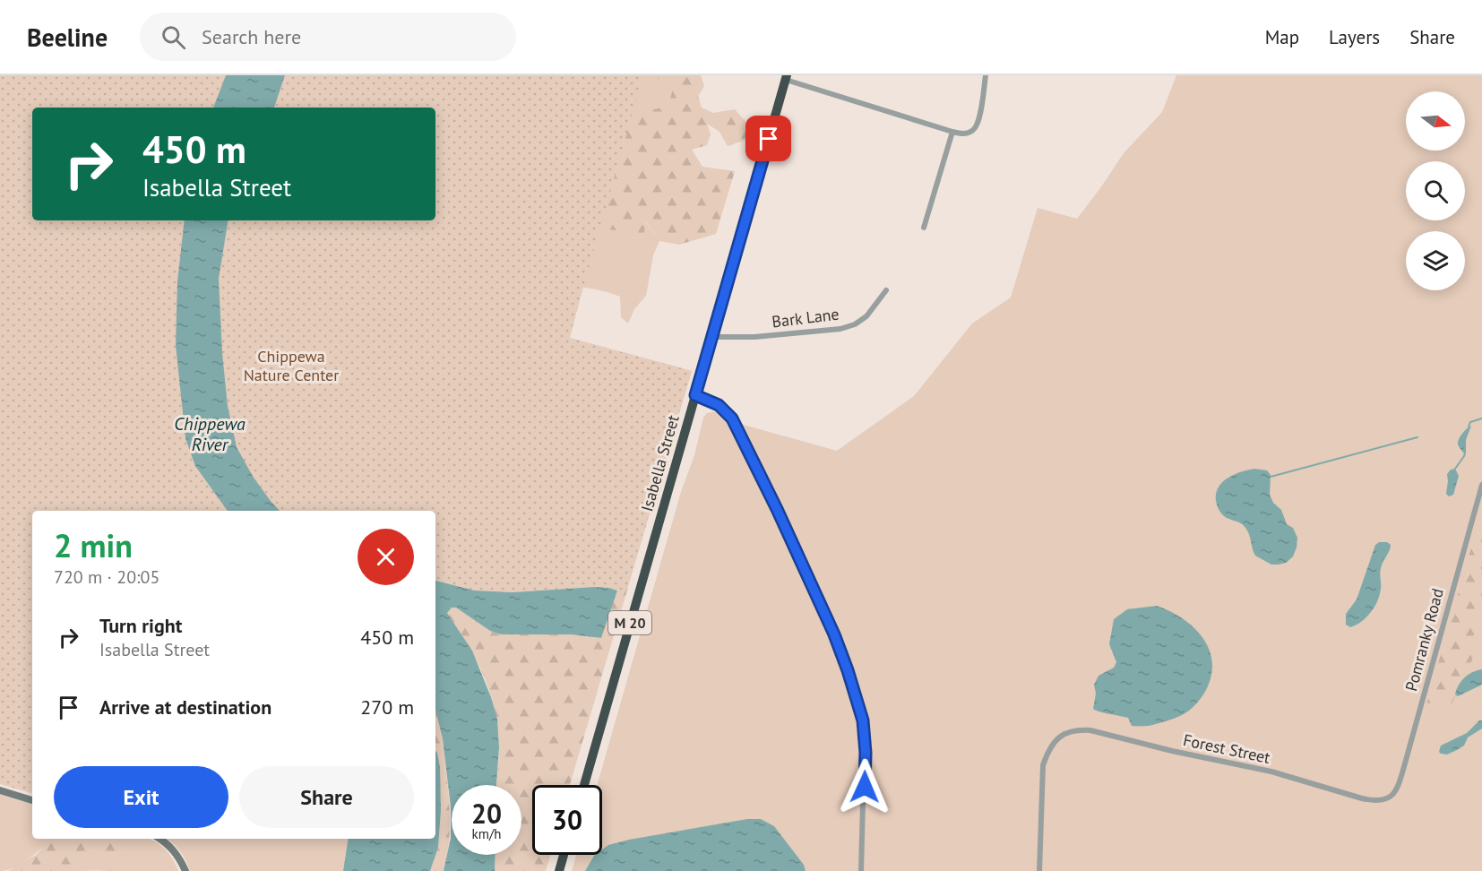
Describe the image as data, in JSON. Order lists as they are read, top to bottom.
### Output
{
  "streets": {
    "highway": ["Isabella Street", "M 20"],
    "street": ["Bark Lane", "Pomranky Road", "Forest Street"]
  },
  "crossings": [
    ["Bark Lane", "Isabella Street"],
    ["Pomranky Road", "Forest Street"]
  ],
  "water": ["Chippewa River"],
  "parks": ["Chippewa Nature Center"],
  "north": "right",
  "page": {
    "header": "Beeline",
    "search": "Search here",
    "nav": ["Map", "Layers", "Share"],
    "turn": ["450 m", "Isabella Street"],
    "heading": ["2 min", "720 m · 20:05"],
    "list": [
      {
        "name": "Turn right",
        "note": "Isabella Street",
        "value": "450 m"
      },
      {
        "name": "Arrive at destination",
        "value": "270 m"
      }
    ],
    "buttons": ["Exit", "Share"],
    "speed": "20 km/h",
    "limit": "30"
  }
}
